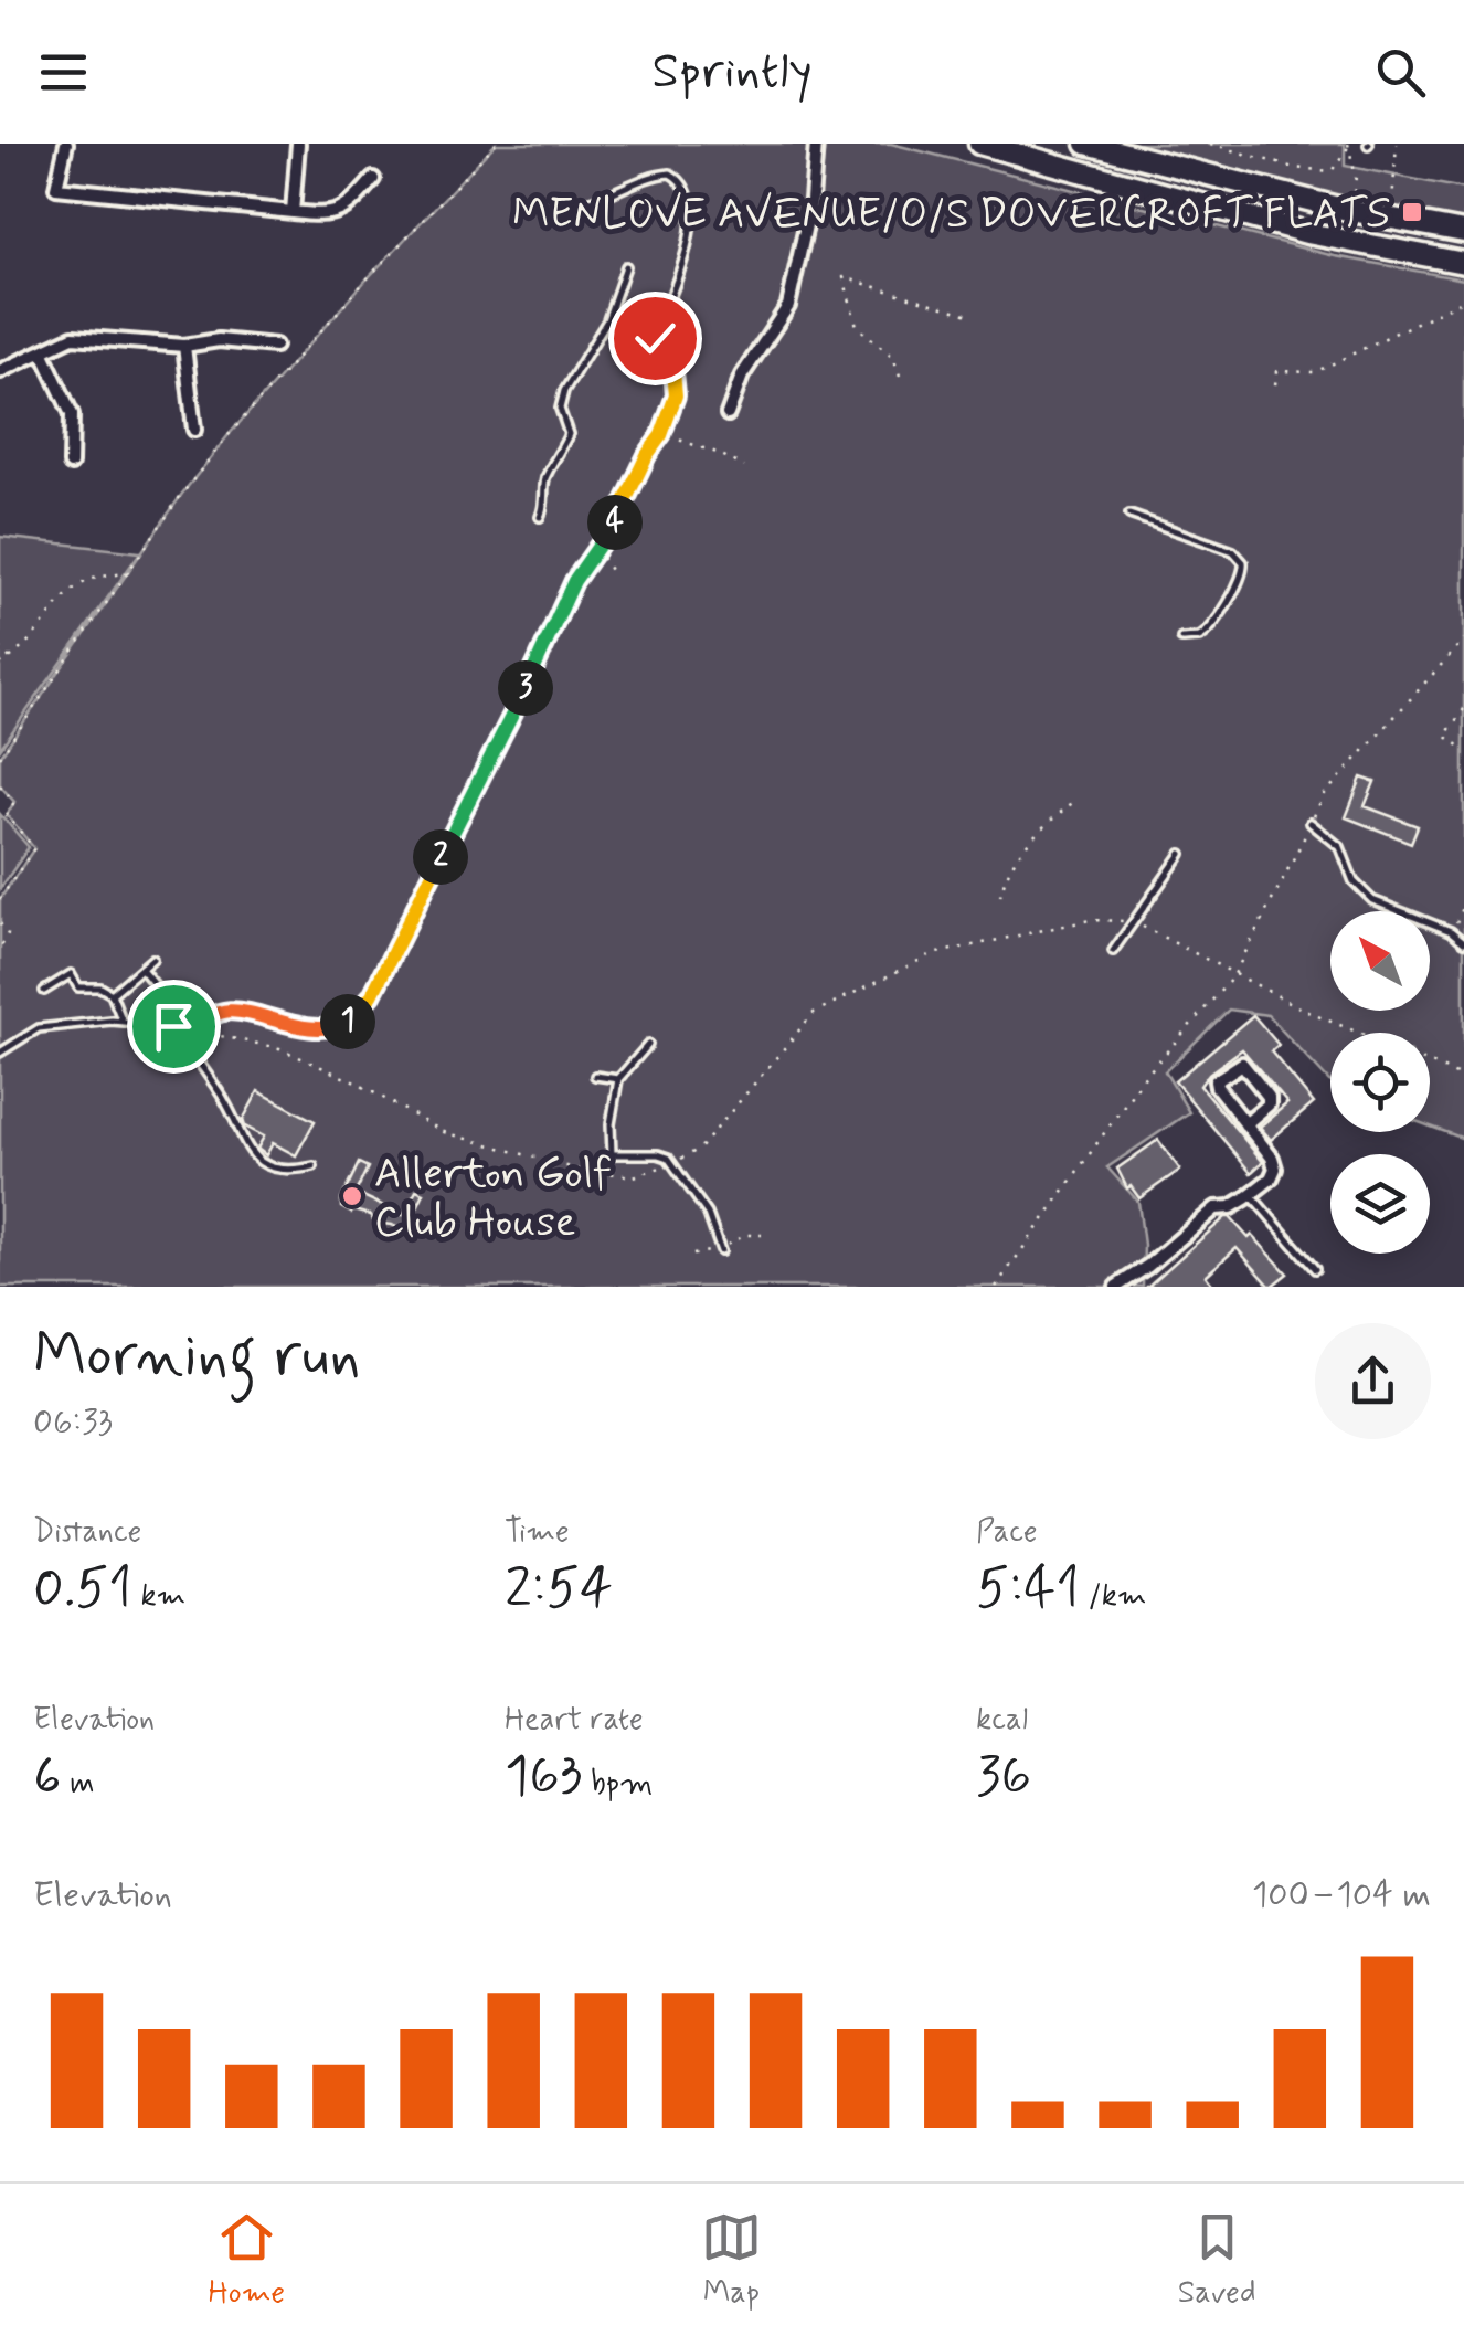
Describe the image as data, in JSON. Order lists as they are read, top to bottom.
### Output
{
  "places": {
    "transit": ["MENLOVE AVENUE/O/S DOVERCROFT FLATS"],
    "other": ["Allerton Golf Club House"]
  },
  "north": "top left",
  "page": {
    "header": "Sprintly",
    "pins": [
      "4",
      "3",
      "2",
      "1"
    ],
    "heading": ["Morning run", "06:33"],
    "stats": [
      ["Distance", "0.51 km"],
      ["Time", "2:54"],
      ["Pace", "5:41 /km"],
      ["Elevation", "6 m"],
      ["Heart rate", "163 bpm"],
      ["kcal", "36"]
    ],
    "chart": ["Elevation", "100–104 m"],
    "tabs": ["Home", "Map", "Saved"]
  }
}
